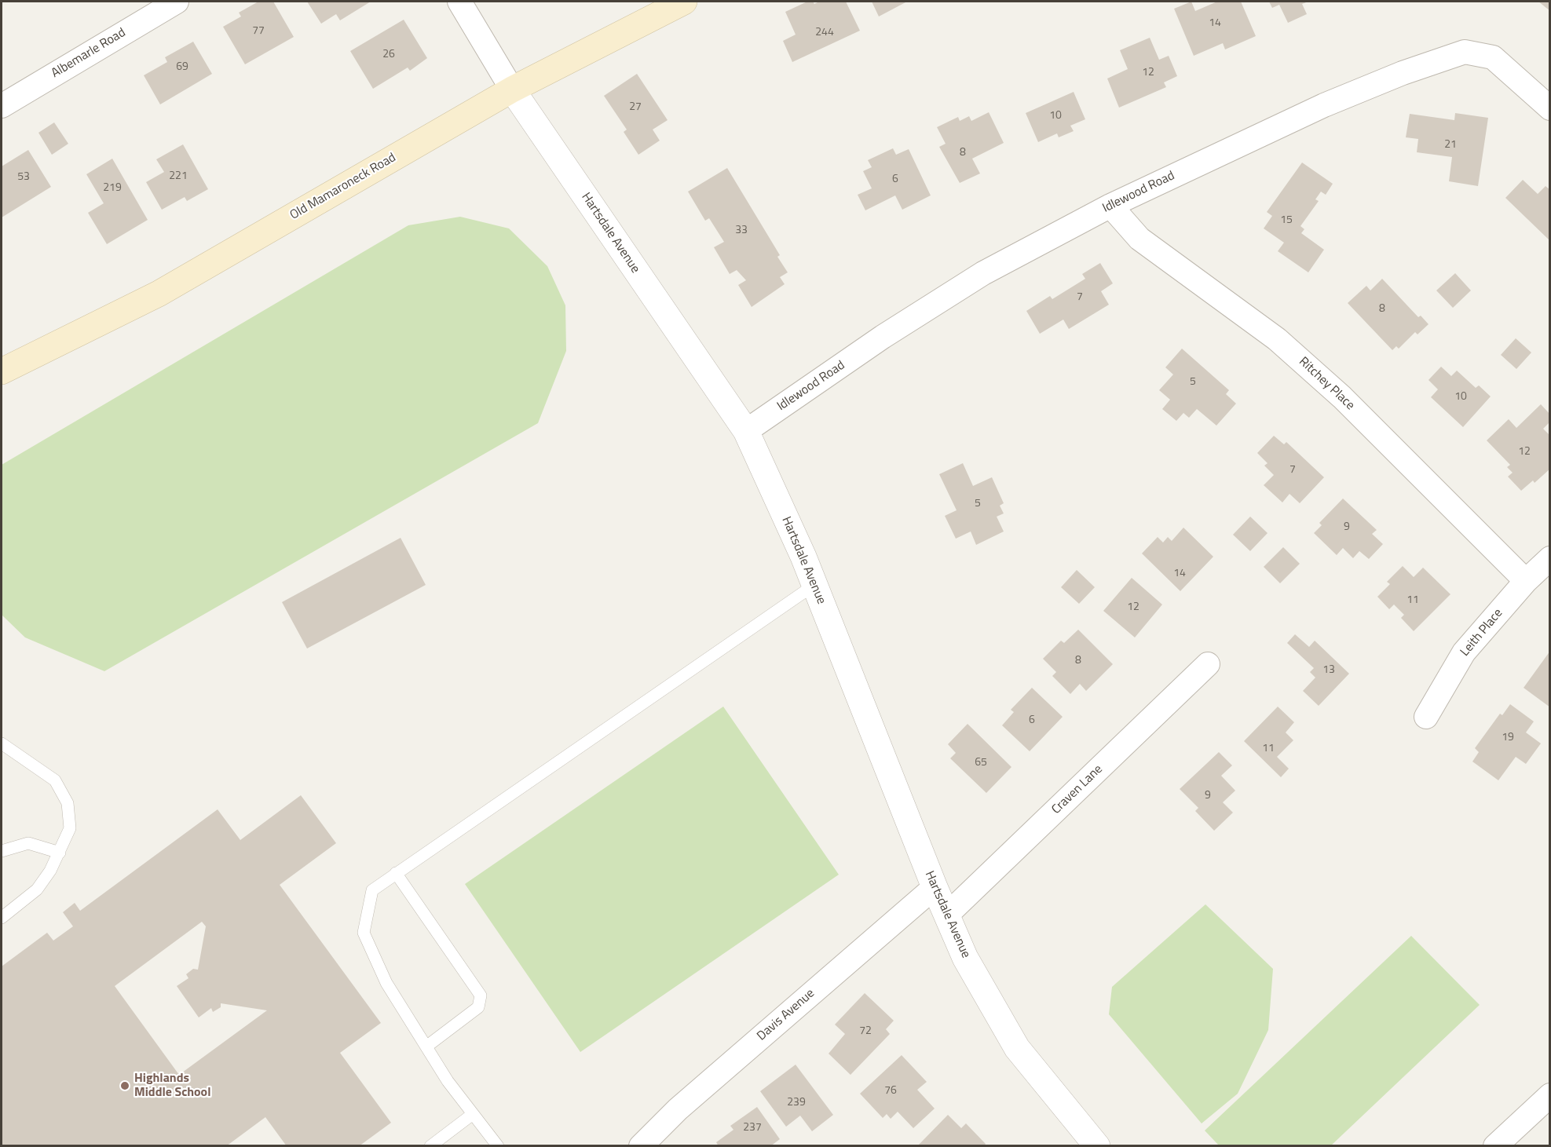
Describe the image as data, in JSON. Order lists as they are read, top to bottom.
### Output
{
  "streets": {
    "main road": ["Old Mamaroneck Road"],
    "street": [
      "Albemarle Road",
      "Idlewood Road",
      "Hartsdale Avenue",
      "Ritchey Place",
      "Leith Place",
      "Craven Lane",
      "Davis Avenue"
    ]
  },
  "crossings": [
    ["Old Mamaroneck Road", "Hartsdale Avenue"],
    ["Idlewood Road", "Hartsdale Avenue"],
    ["Idlewood Road", "Ritchey Place"],
    ["Hartsdale Avenue", "Craven Lane"],
    ["Hartsdale Avenue", "Davis Avenue"],
    ["Ritchey Place", "Leith Place"]
  ],
  "places": ["Highlands Middle School"],
  "house_numbers": [
    "14",
    "77",
    "244",
    "26",
    "69",
    "12",
    "27",
    "10",
    "21",
    "8",
    "221",
    "53",
    "6",
    "219",
    "15",
    "33",
    "7",
    "8",
    "5",
    "10",
    "12",
    "7",
    "5",
    "9",
    "14",
    "11",
    "12",
    "8",
    "13",
    "6",
    "19",
    "11",
    "65",
    "9",
    "72",
    "76",
    "239",
    "237"
  ]
}
